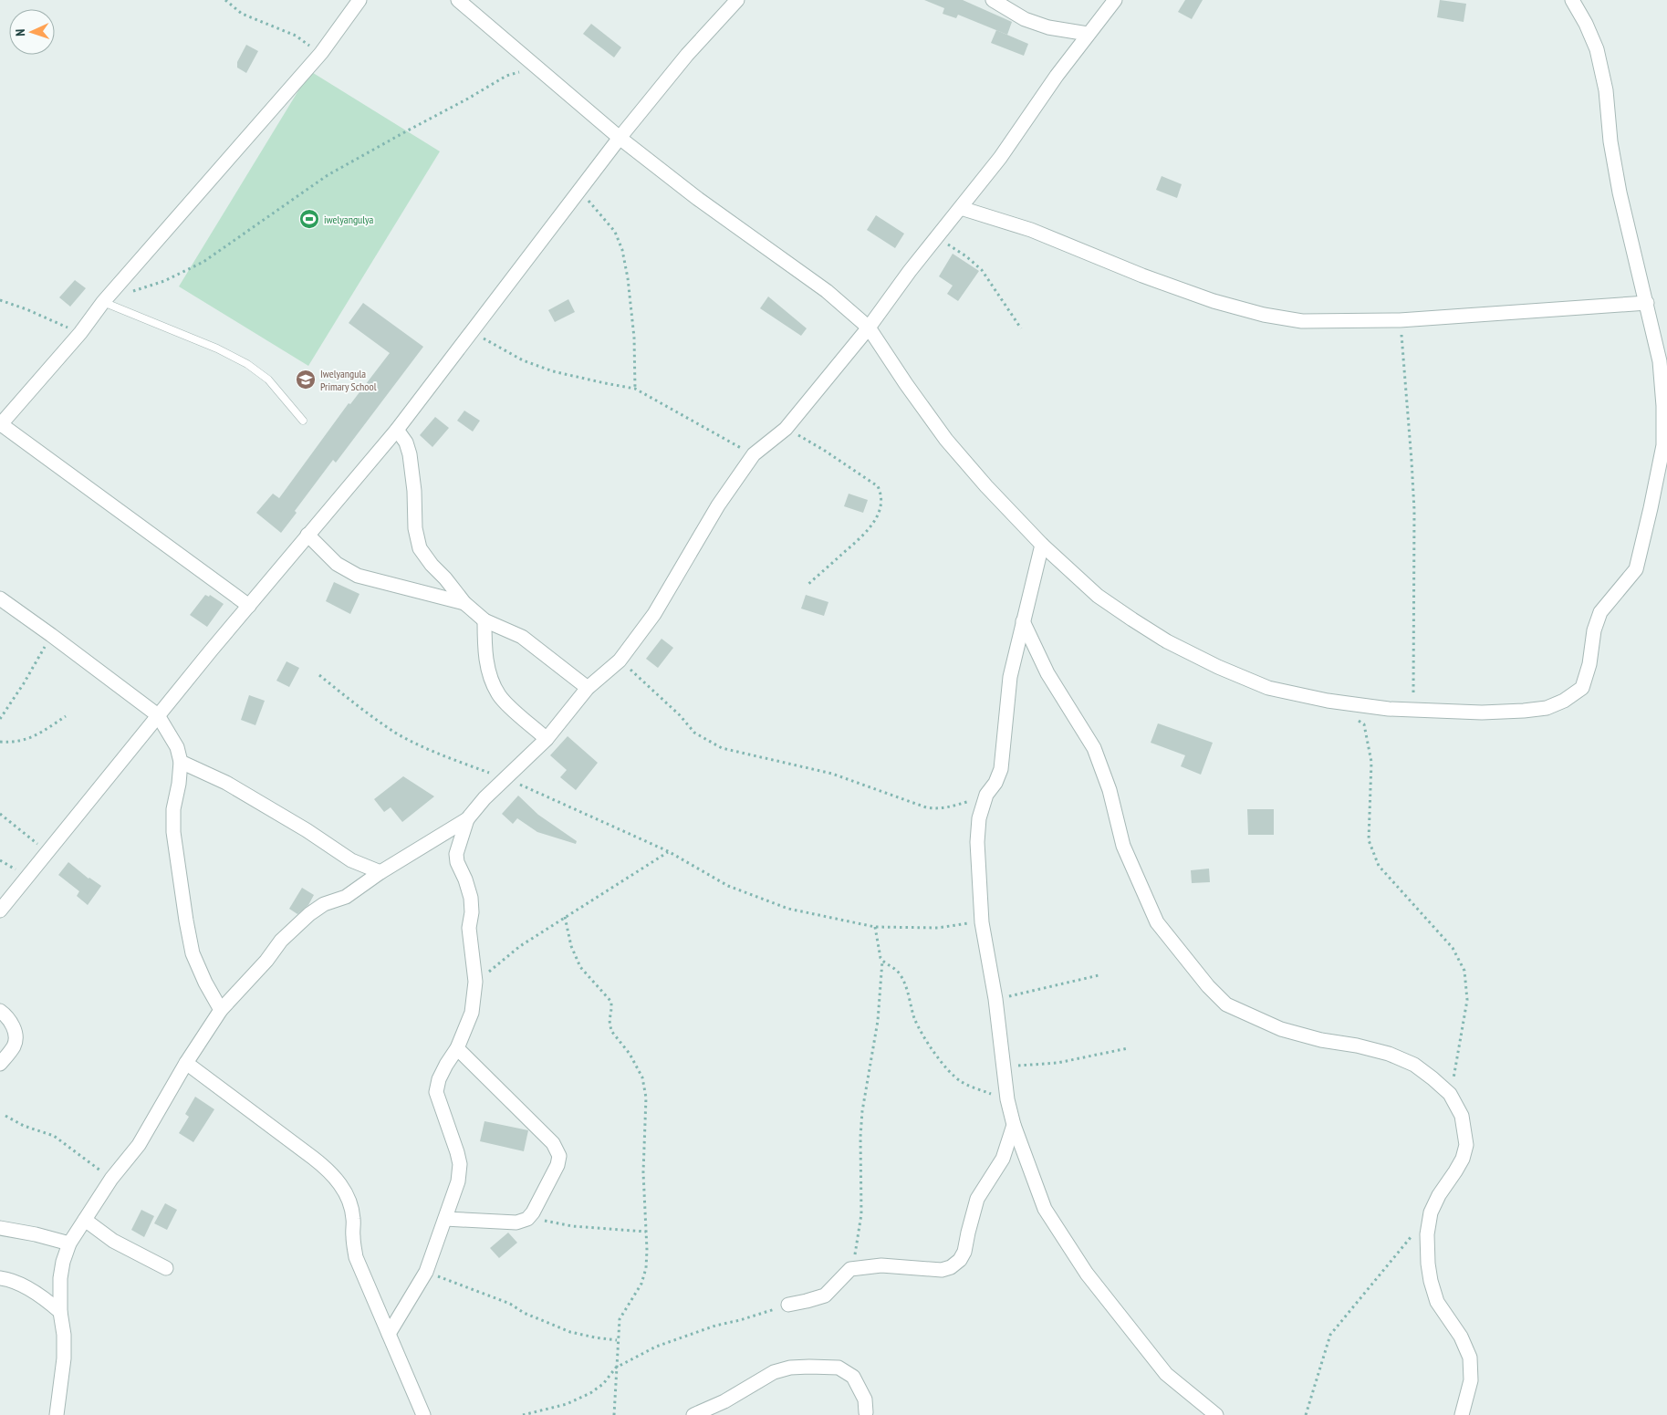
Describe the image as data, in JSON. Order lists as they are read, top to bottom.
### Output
{
  "places": {
    "sports": ["iwelyangulya"],
    "school or university": ["Iwelyangula Primary School"]
  },
  "north": "left"
}
